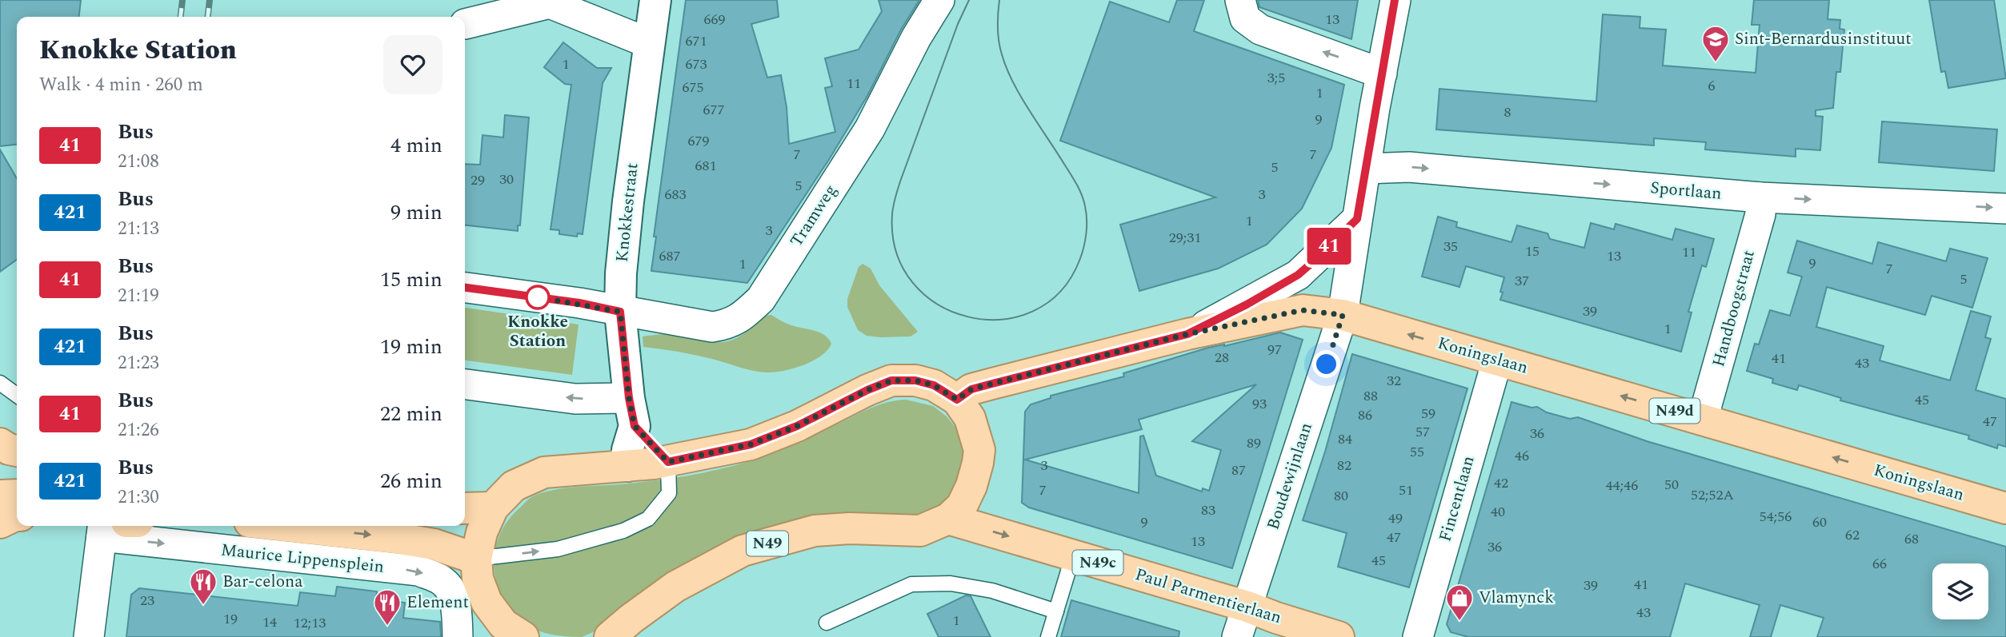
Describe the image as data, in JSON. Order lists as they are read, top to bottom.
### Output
{
  "streets": {
    "main road": [
      "Koningslaan",
      "N49d",
      "N49",
      "N49c",
      "Paul Parmentierlaan"
    ],
    "street": [
      "Sportlaan",
      "Knokkestraat",
      "Tramweg",
      "Handboogstraat",
      "Boudewijnlaan",
      "Fincentlaan",
      "Maurice Lippensplein"
    ]
  },
  "crossings": [
    ["Sportlaan", "Handboogstraat"],
    ["Sportlaan", "Boudewijnlaan"],
    ["Knokkestraat", "Tramweg"],
    ["Knokkestraat", "N49"],
    ["Handboogstraat", "Koningslaan"],
    ["Koningslaan", "Boudewijnlaan"],
    ["Koningslaan", "Fincentlaan"],
    ["Koningslaan", "N49"],
    ["Boudewijnlaan", "Paul Parmentierlaan"],
    ["N49", "Paul Parmentierlaan"]
  ],
  "one_way": ["Sportlaan", "Koningslaan"],
  "places": {
    "school or university": ["Sint-Bernardusinstituut"],
    "other": ["Knokke Station"],
    "restaurant": ["Bar-celona", "Element"],
    "shop": ["Vlamynck"]
  },
  "lines": ["bus line 41"],
  "house_numbers": [
    "669",
    "13",
    "671",
    "1",
    "673",
    "3;5",
    "11",
    "6",
    "675",
    "1",
    "677",
    "8",
    "9",
    "679",
    "7",
    "7",
    "681",
    "5",
    "30",
    "29",
    "5",
    "683",
    "3",
    "1",
    "3",
    "29;31",
    "35",
    "15",
    "11",
    "687",
    "13",
    "9",
    "1",
    "7",
    "5",
    "37",
    "39",
    "1",
    "97",
    "28",
    "41",
    "43",
    "32",
    "88",
    "45",
    "93",
    "59",
    "86",
    "47",
    "57",
    "36",
    "84",
    "89",
    "55",
    "46",
    "3",
    "82",
    "87",
    "42",
    "50",
    "44;46",
    "7",
    "51",
    "52;52A",
    "80",
    "83",
    "40",
    "54;56",
    "49",
    "9",
    "60",
    "62",
    "47",
    "68",
    "13",
    "36",
    "45",
    "66",
    "41",
    "39",
    "23",
    "43",
    "19",
    "1",
    "14",
    "12;13"
  ],
  "page": {
    "on_map": "41",
    "heading": ["Knokke Station", "Walk · 4 min · 260 m"],
    "list": [
      {
        "mark": "41",
        "name": "Bus",
        "note": "21:08",
        "value": "4 min"
      },
      {
        "mark": "421",
        "name": "Bus",
        "note": "21:13",
        "value": "9 min"
      },
      {
        "mark": "41",
        "name": "Bus",
        "note": "21:19",
        "value": "15 min"
      },
      {
        "mark": "421",
        "name": "Bus",
        "note": "21:23",
        "value": "19 min"
      },
      {
        "mark": "41",
        "name": "Bus",
        "note": "21:26",
        "value": "22 min"
      },
      {
        "mark": "421",
        "name": "Bus",
        "note": "21:30",
        "value": "26 min"
      }
    ]
  }
}
